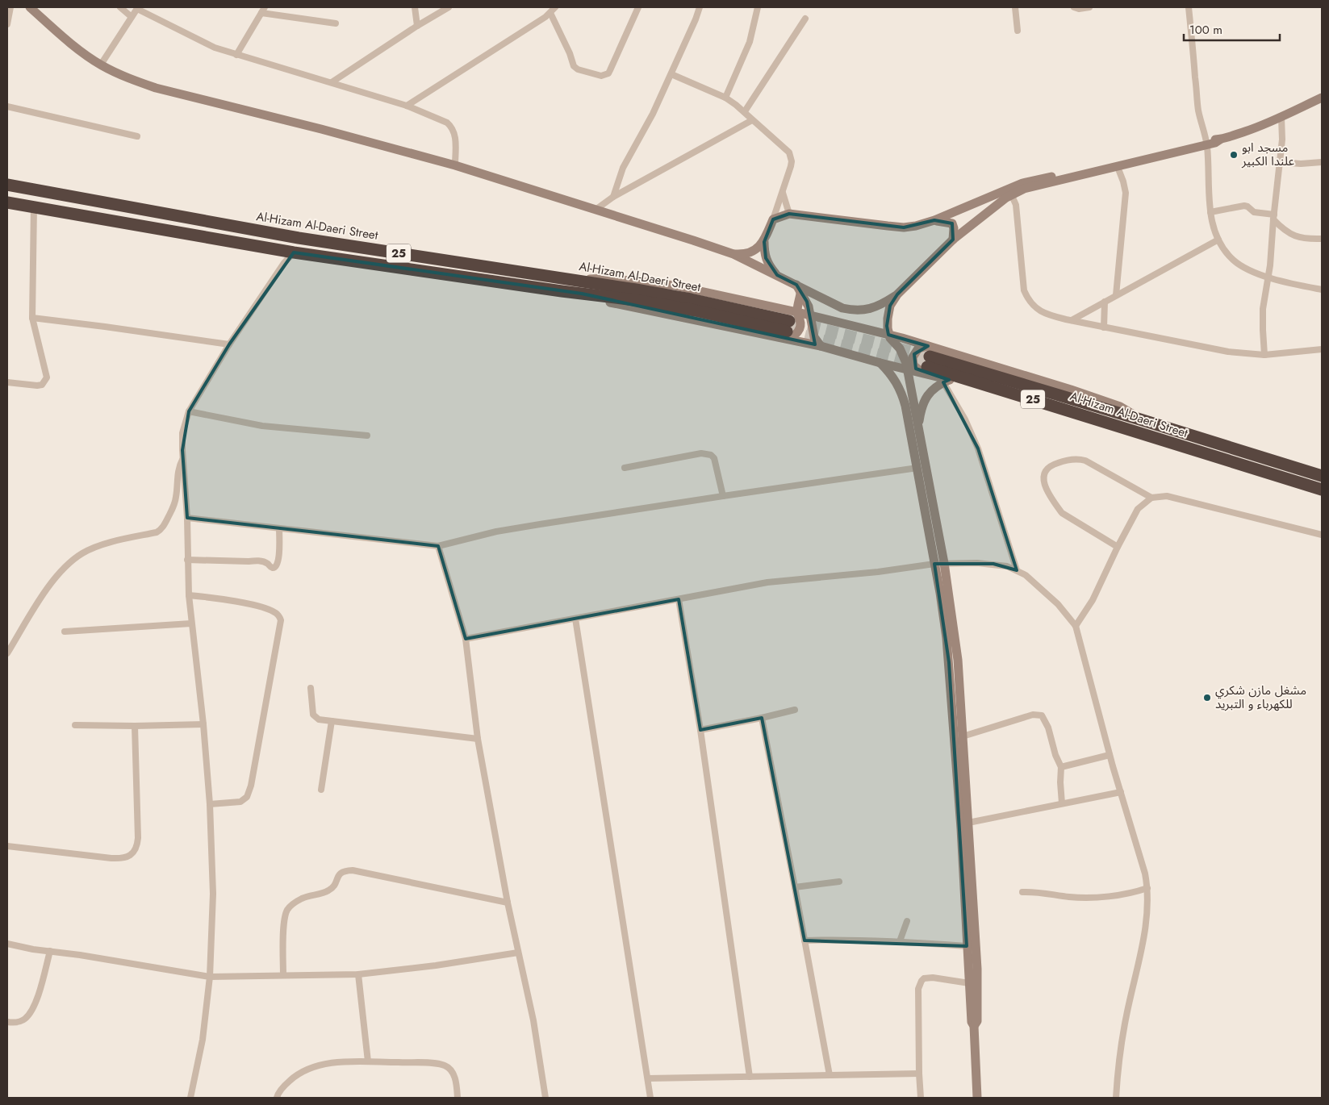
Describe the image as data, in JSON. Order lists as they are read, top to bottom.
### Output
{
  "streets": {
    "highway": ["Al-Hizam Al-Daeri Street", "25"]
  },
  "places": ["مسجد ابو علندا الكبير", "مشغل مازن شكري للكهرباء و التبريد"],
  "scale_bar": "100 m"
}
